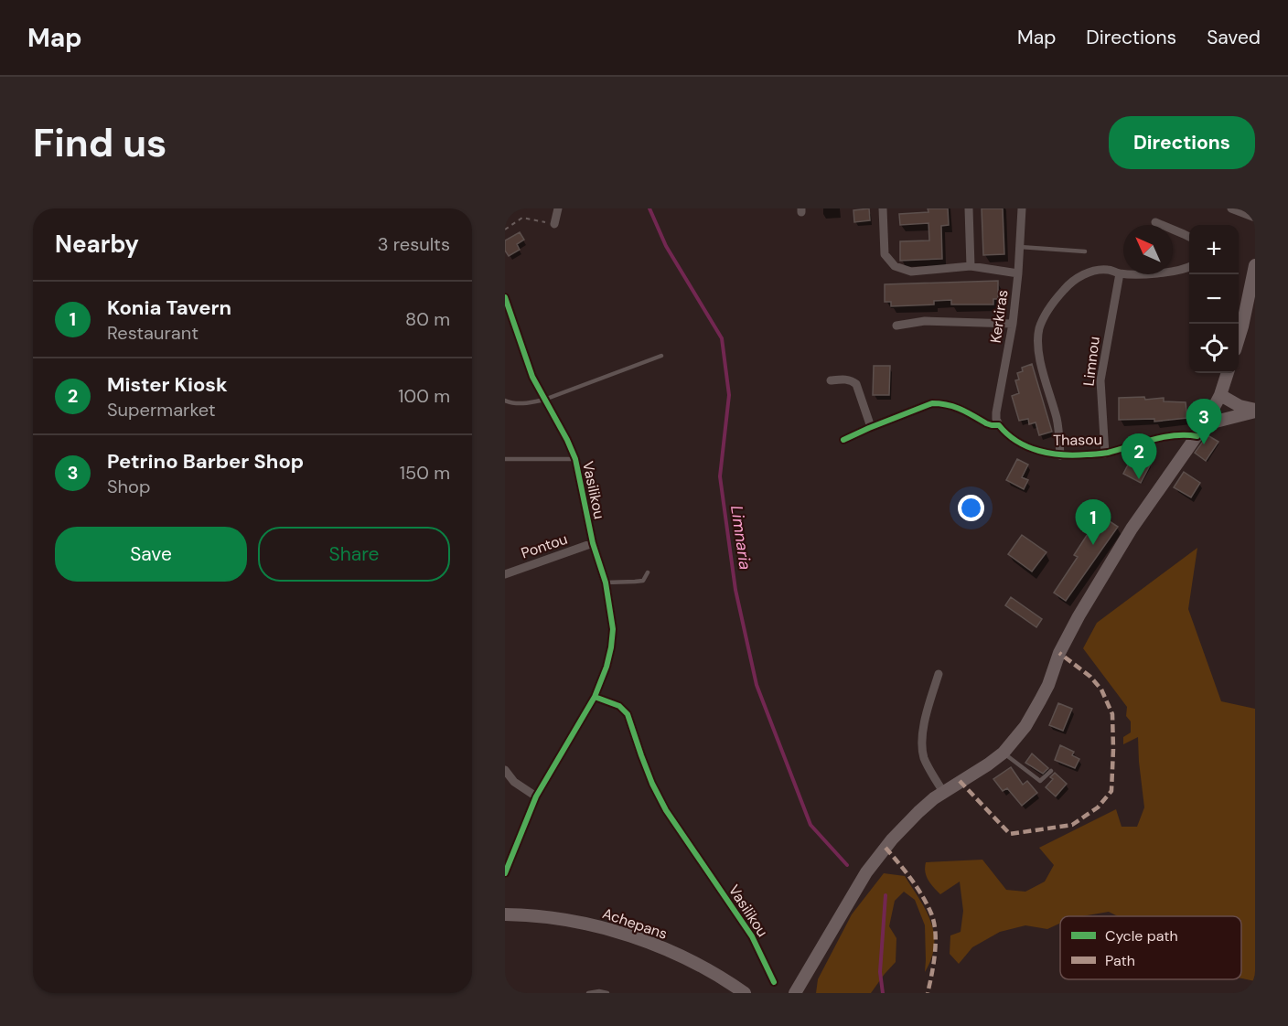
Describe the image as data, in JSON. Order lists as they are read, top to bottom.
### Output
{
  "streets": {
    "main road": ["Achepans"],
    "street": [
      "Kerkiras",
      "Limnou",
      "Thasou",
      "Vasilikou",
      "Pontou"
    ]
  },
  "crossings": [
    ["Kerkiras", "Thasou"],
    ["Limnou", "Thasou"],
    ["Vasilikou", "Pontou"]
  ],
  "water": ["Limnaria"],
  "legend": ["Cycle path", "Path"],
  "north": "top left",
  "page": {
    "header": "Map",
    "nav": ["Map", "Directions", "Saved"],
    "buttons": [
      "Directions",
      ["Save", "Share"]
    ],
    "title": "Find us",
    "heading": ["Nearby", "3 results"],
    "map_buttons": ["+", "−"],
    "list": [
      {
        "mark": "1",
        "name": "Konia Tavern",
        "note": "Restaurant",
        "value": "80 m"
      },
      {
        "mark": "2",
        "name": "Mister Kiosk",
        "note": "Supermarket",
        "value": "100 m"
      },
      {
        "mark": "3",
        "name": "Petrino Barber Shop",
        "note": "Shop",
        "value": "150 m"
      }
    ],
    "pins": ["3", "2", "1"]
  }
}
